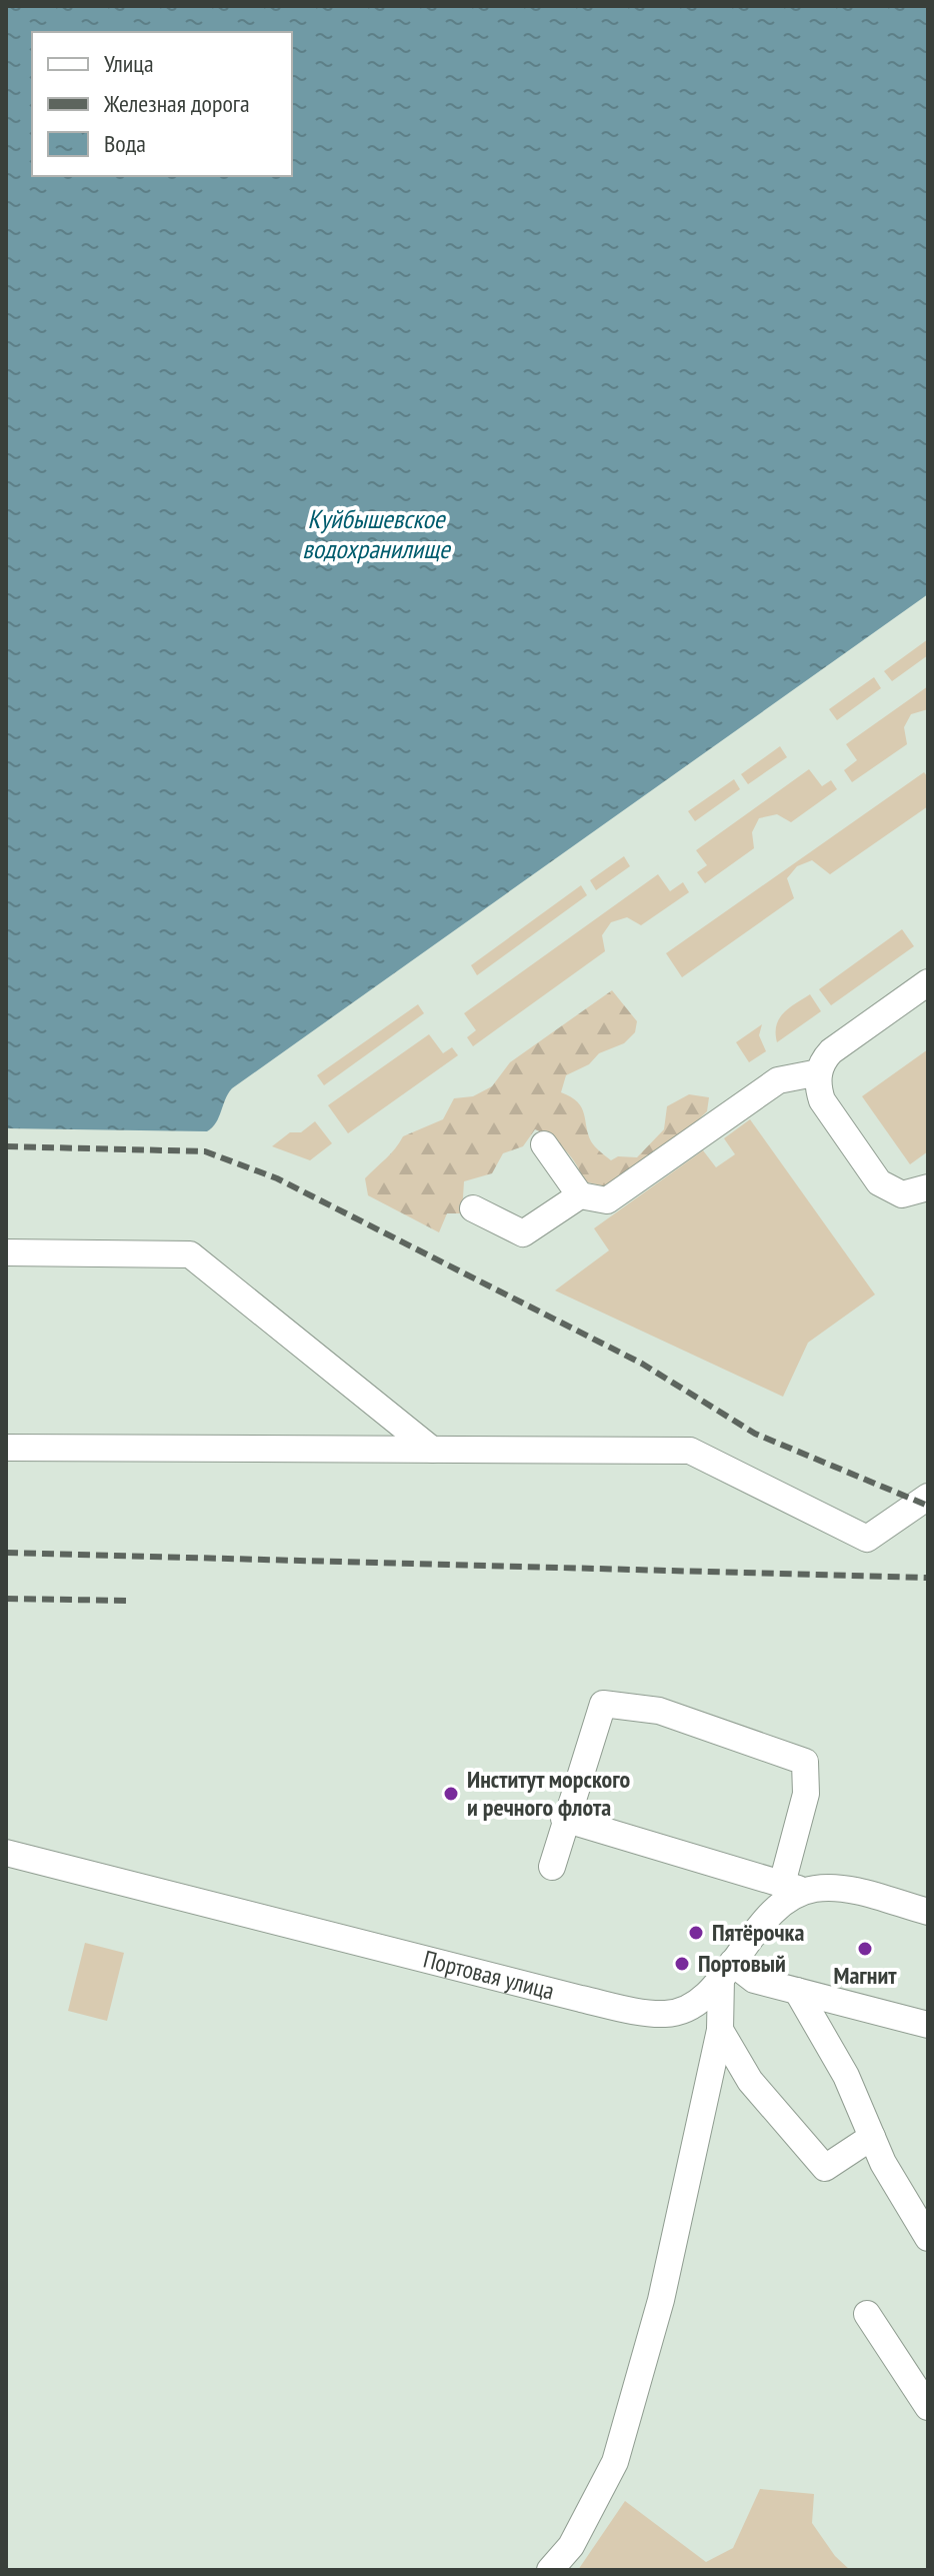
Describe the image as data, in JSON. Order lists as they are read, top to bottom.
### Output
{
  "streets": {
    "street": ["Портовая улица"]
  },
  "water": ["Куйбышевское водохранилище"],
  "places": [
    "Институт морского и речного флота",
    "Пятёрочка",
    "Магнит",
    "Портовый"
  ],
  "legend": ["Улица", "Железная дорога", "Вода"]
}
